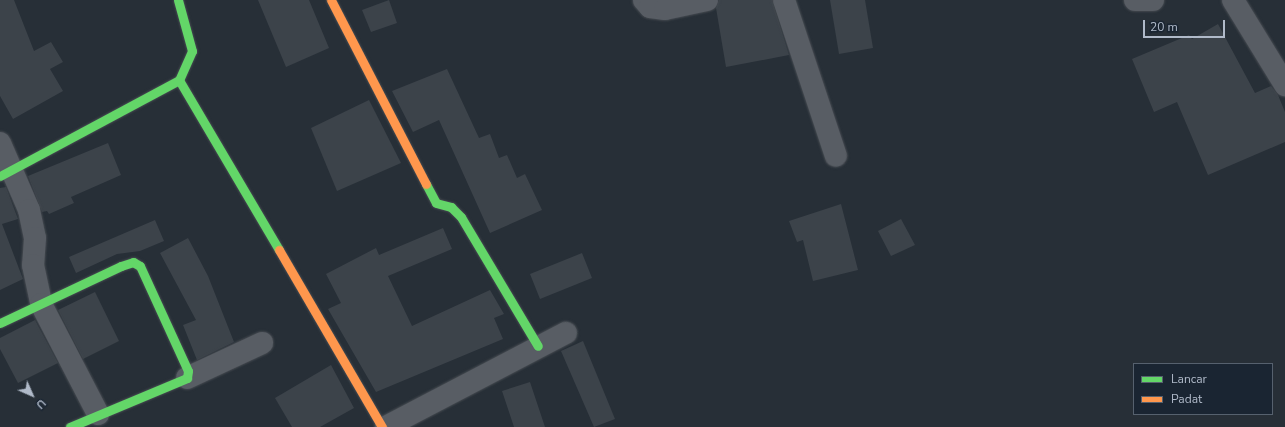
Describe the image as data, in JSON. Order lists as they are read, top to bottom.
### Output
{
  "legend": ["Lancar", "Padat"],
  "scale_bar": "20 m",
  "north": "bottom right"
}
